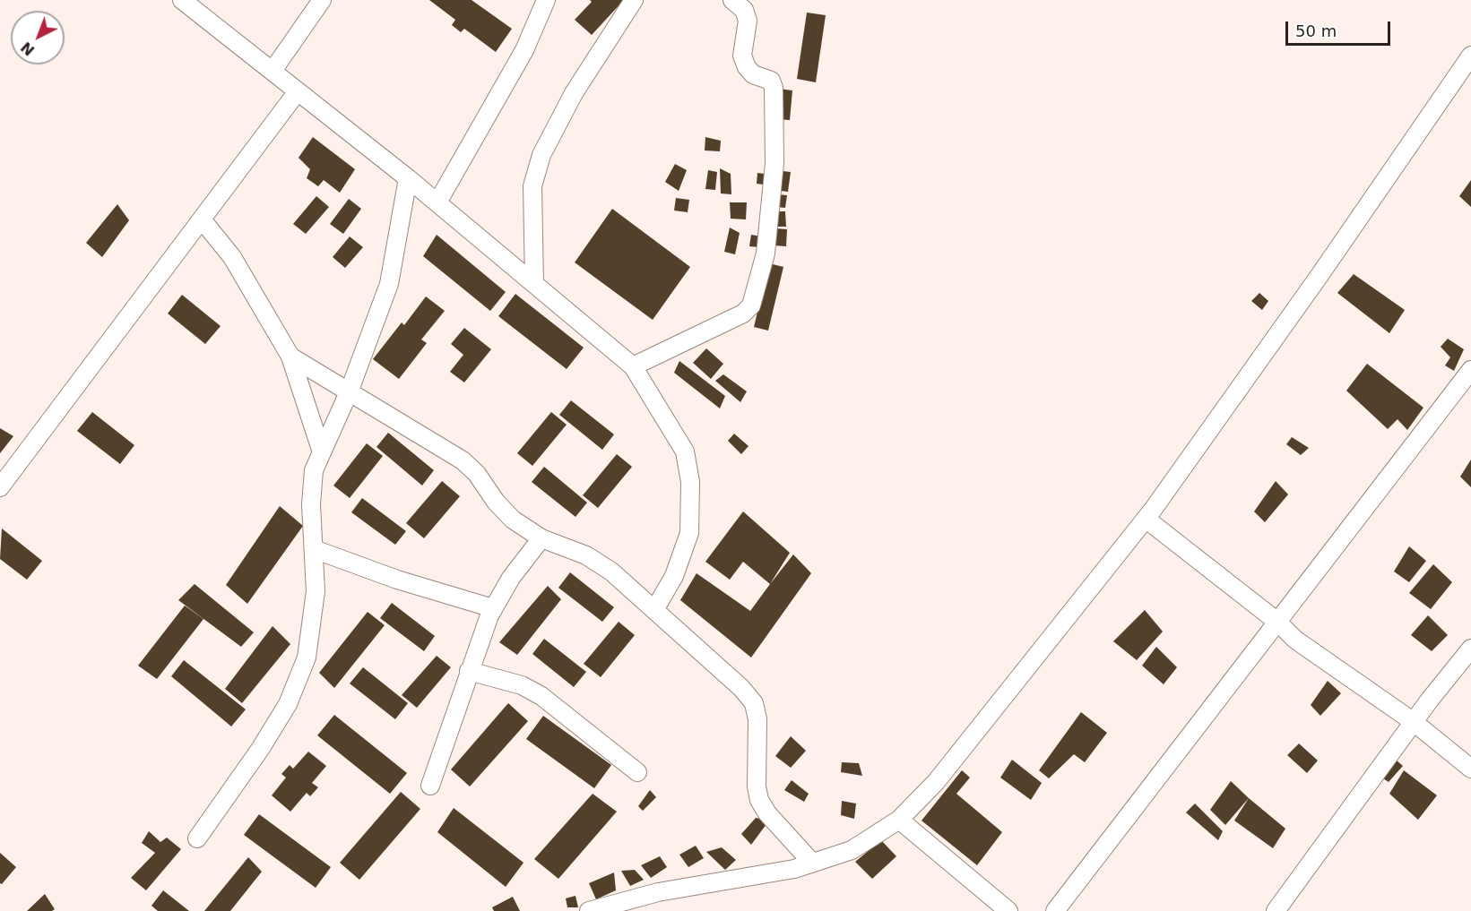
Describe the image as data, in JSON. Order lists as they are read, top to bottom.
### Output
{
  "scale_bar": "50 m",
  "north": "bottom left"
}
